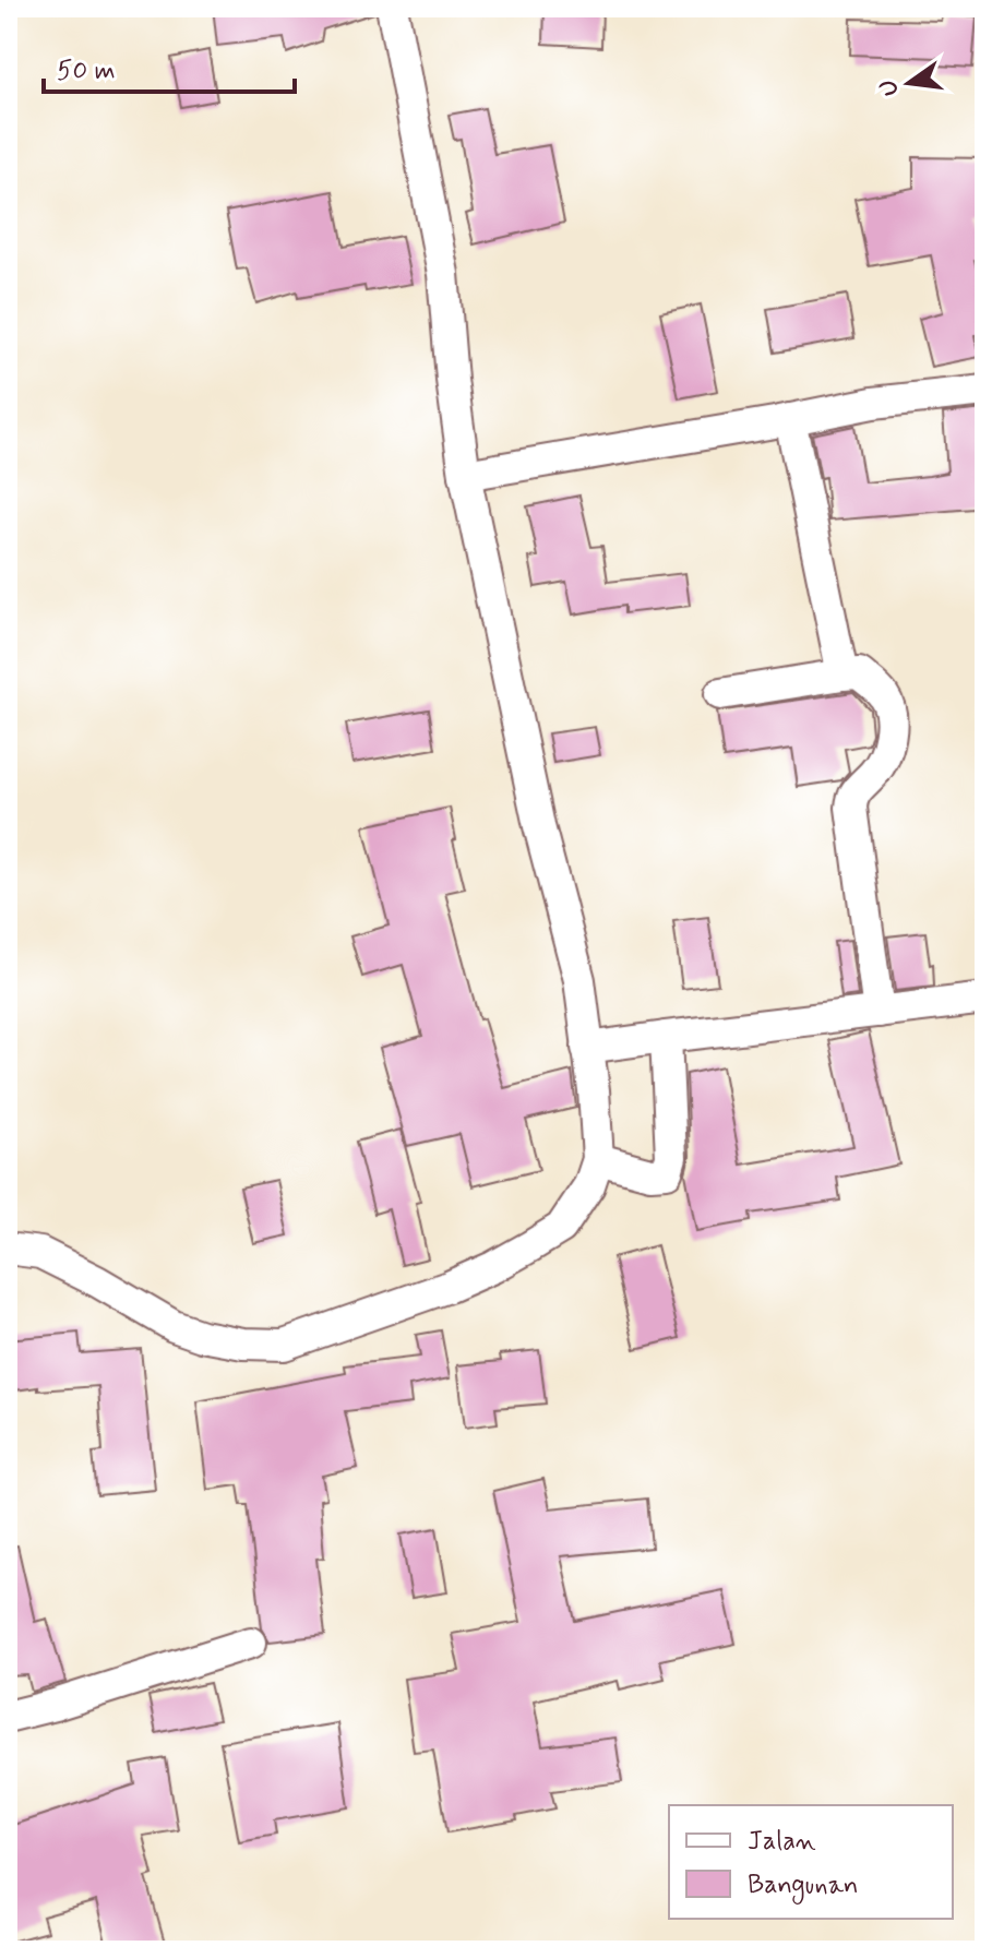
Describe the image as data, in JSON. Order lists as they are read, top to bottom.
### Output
{
  "legend": ["Jalan", "Bangunan"],
  "scale_bar": "50 m",
  "north": "left"
}
